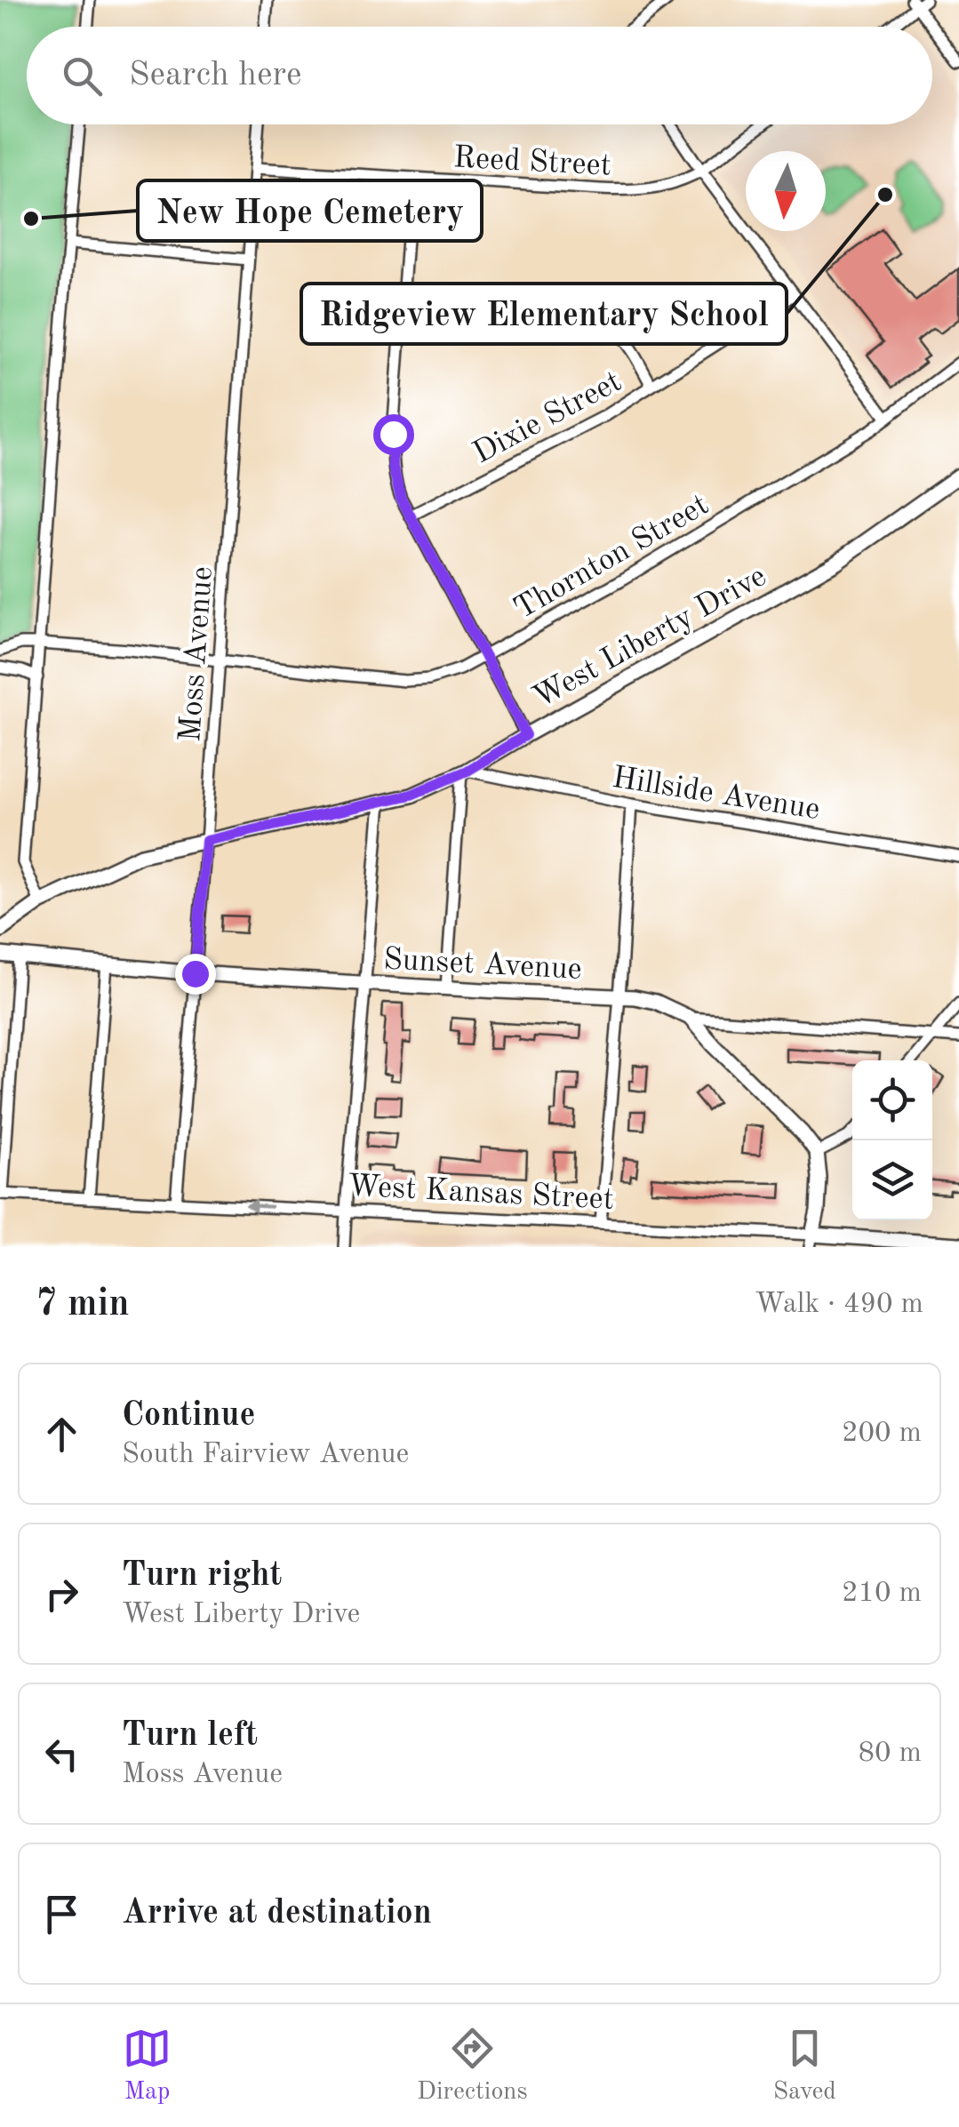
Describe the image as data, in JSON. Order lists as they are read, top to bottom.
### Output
{
  "streets": {
    "main road": ["West Liberty Drive", "Sunset Avenue", "West Kansas Street"],
    "street": [
      "Reed Street",
      "Dixie Street",
      "Thornton Street",
      "Moss Avenue",
      "Hillside Avenue"
    ]
  },
  "crossings": [
    ["Reed Street", "Moss Avenue"],
    ["Thornton Street", "Moss Avenue"],
    ["West Liberty Drive", "Moss Avenue"],
    ["West Liberty Drive", "Hillside Avenue"],
    ["Moss Avenue", "Sunset Avenue"],
    ["Moss Avenue", "West Kansas Street"]
  ],
  "places": ["Ridgeview Elementary School", "New Hope Cemetery"],
  "north": "bottom",
  "page": {
    "search": "Search here",
    "heading": ["7 min", "Walk · 490 m"],
    "list": [
      ["Continue", "South Fairview Avenue", "200 m"],
      ["Turn right", "West Liberty Drive", "210 m"],
      ["Turn left", "Moss Avenue", "80 m"],
      "Arrive at destination"
    ],
    "nav": ["Map", "Directions", "Saved"]
  }
}
